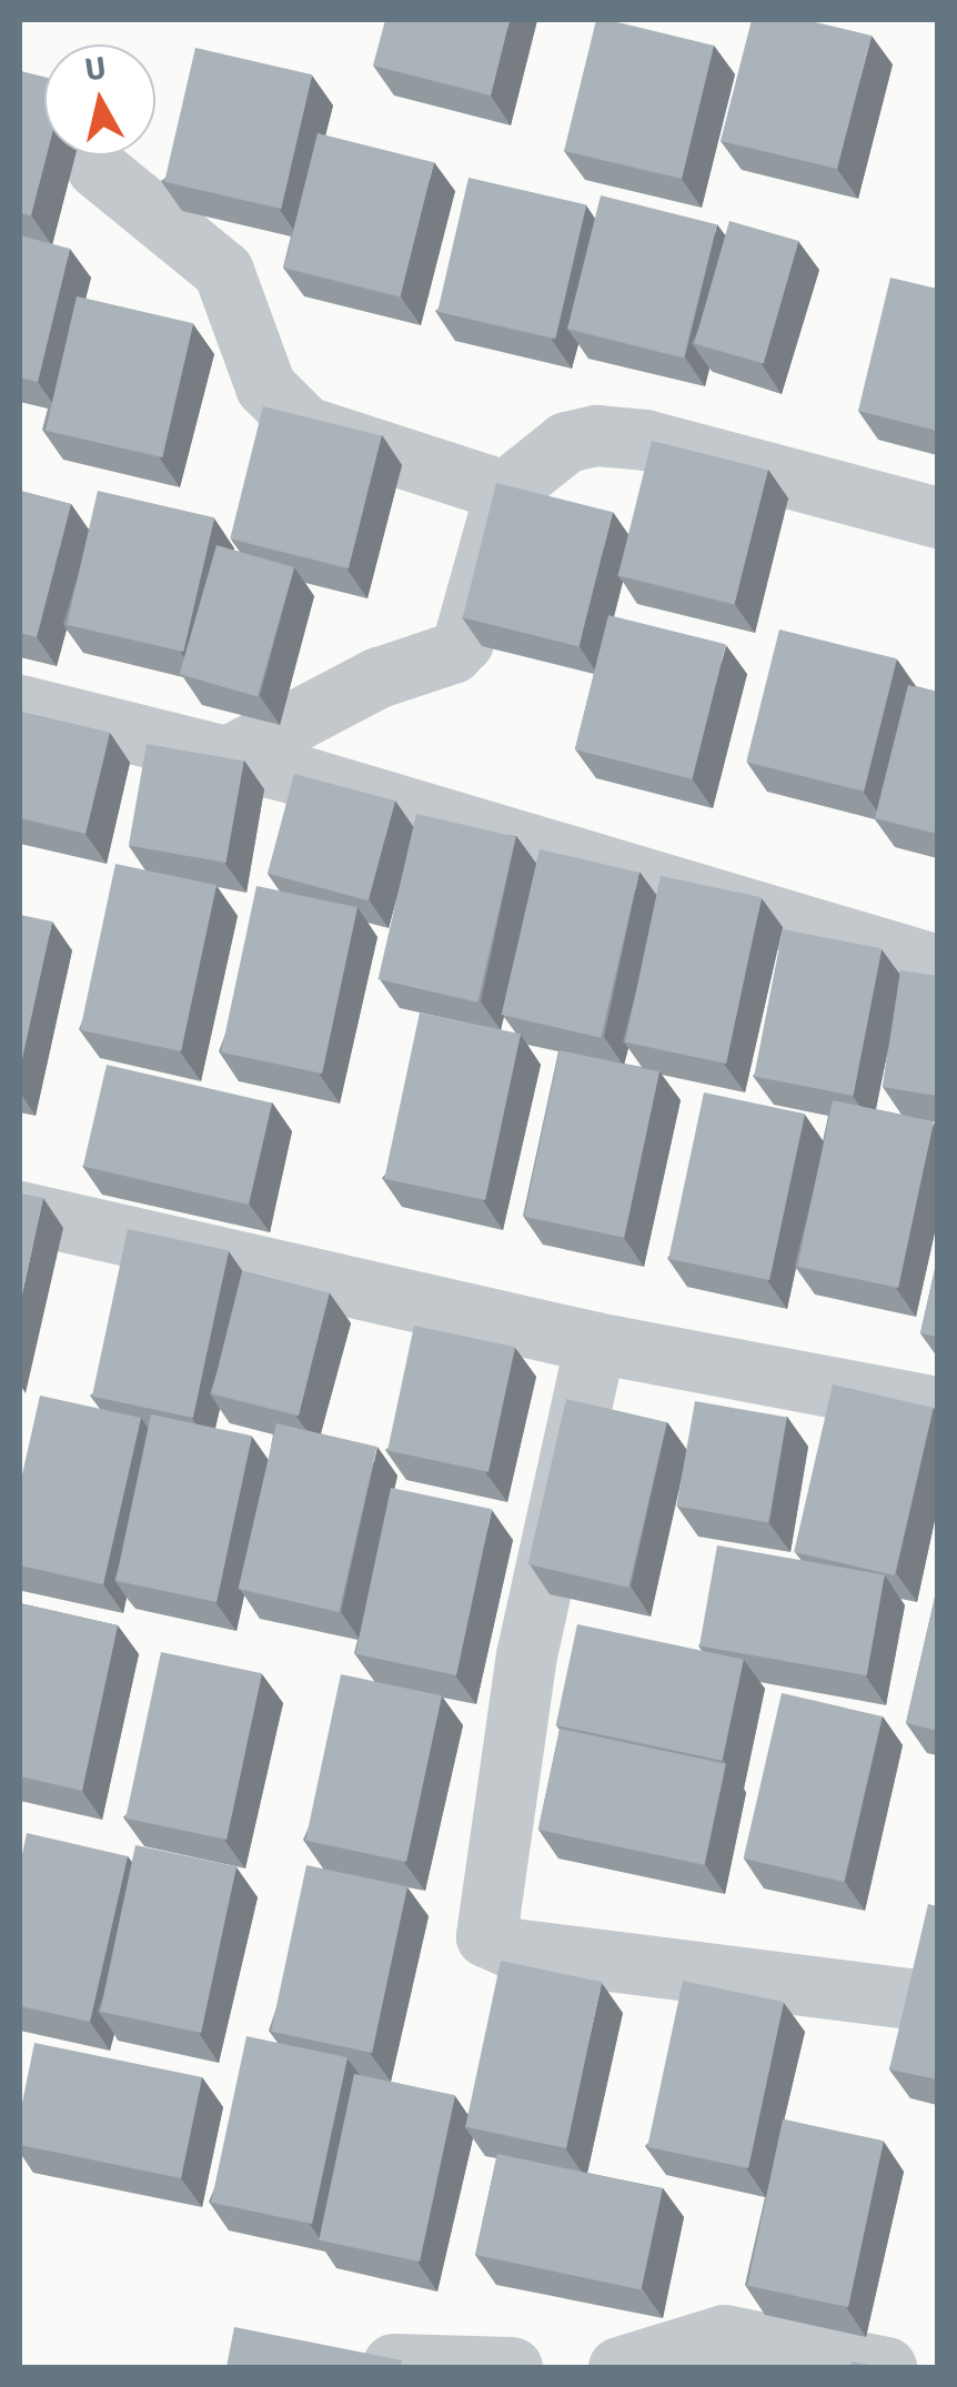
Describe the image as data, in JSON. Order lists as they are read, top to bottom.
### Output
{
  "north": "top"
}
